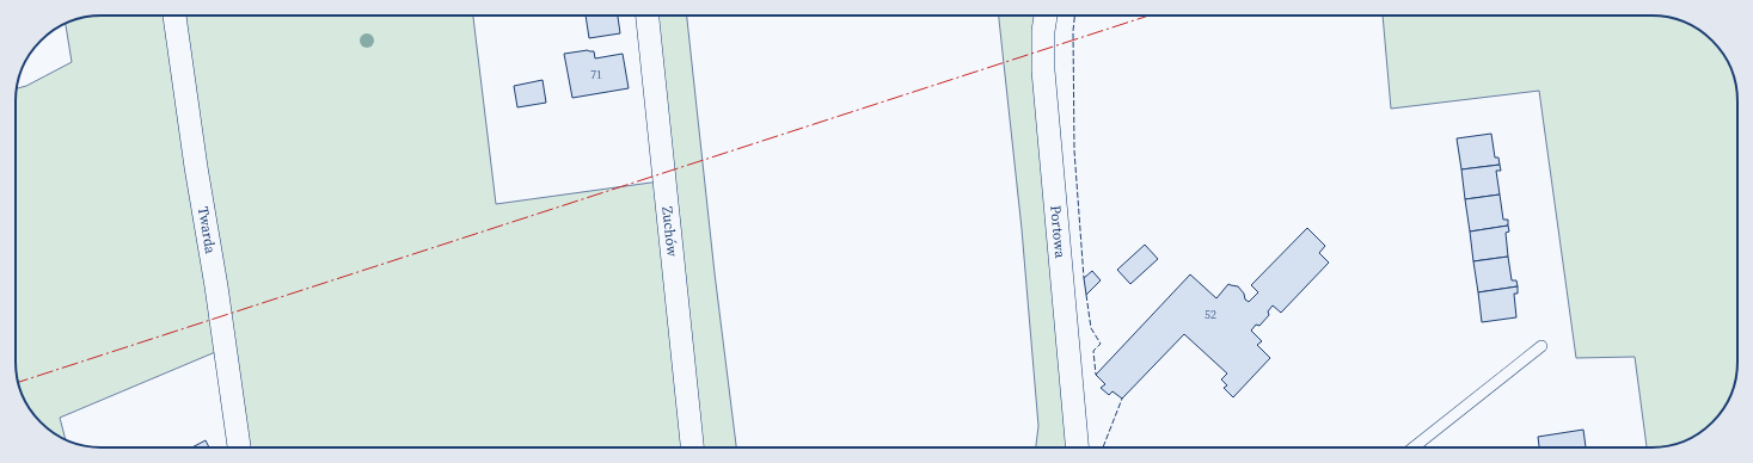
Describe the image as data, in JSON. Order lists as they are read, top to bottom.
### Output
{
  "streets": {
    "street": ["Twarda", "Zuchów", "Portowa"]
  },
  "house_numbers": ["71", "52"]
}
